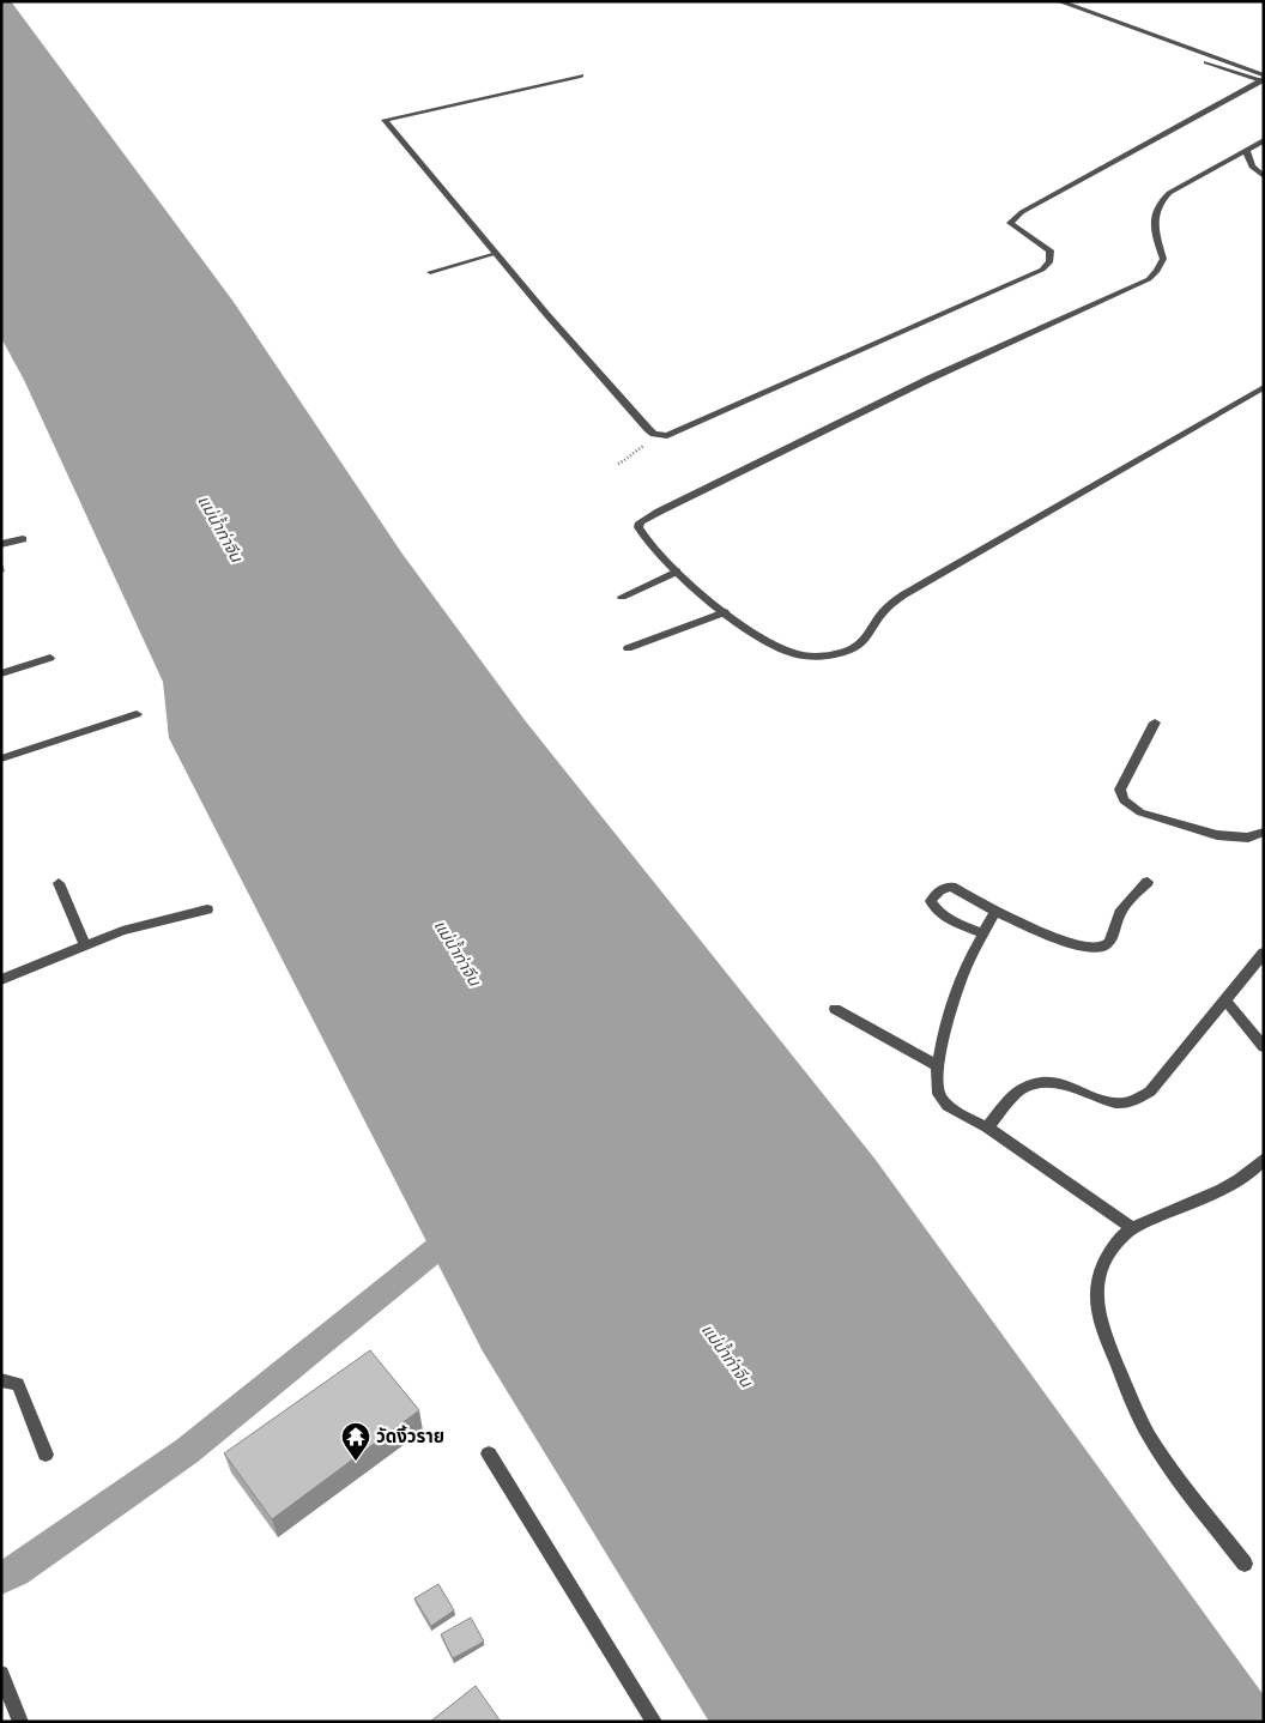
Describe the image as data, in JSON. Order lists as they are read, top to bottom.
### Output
{
  "water": ["แม่น้ำท่าจีน"],
  "places": {
    "temple": ["วัดงิ้วราย"]
  }
}
